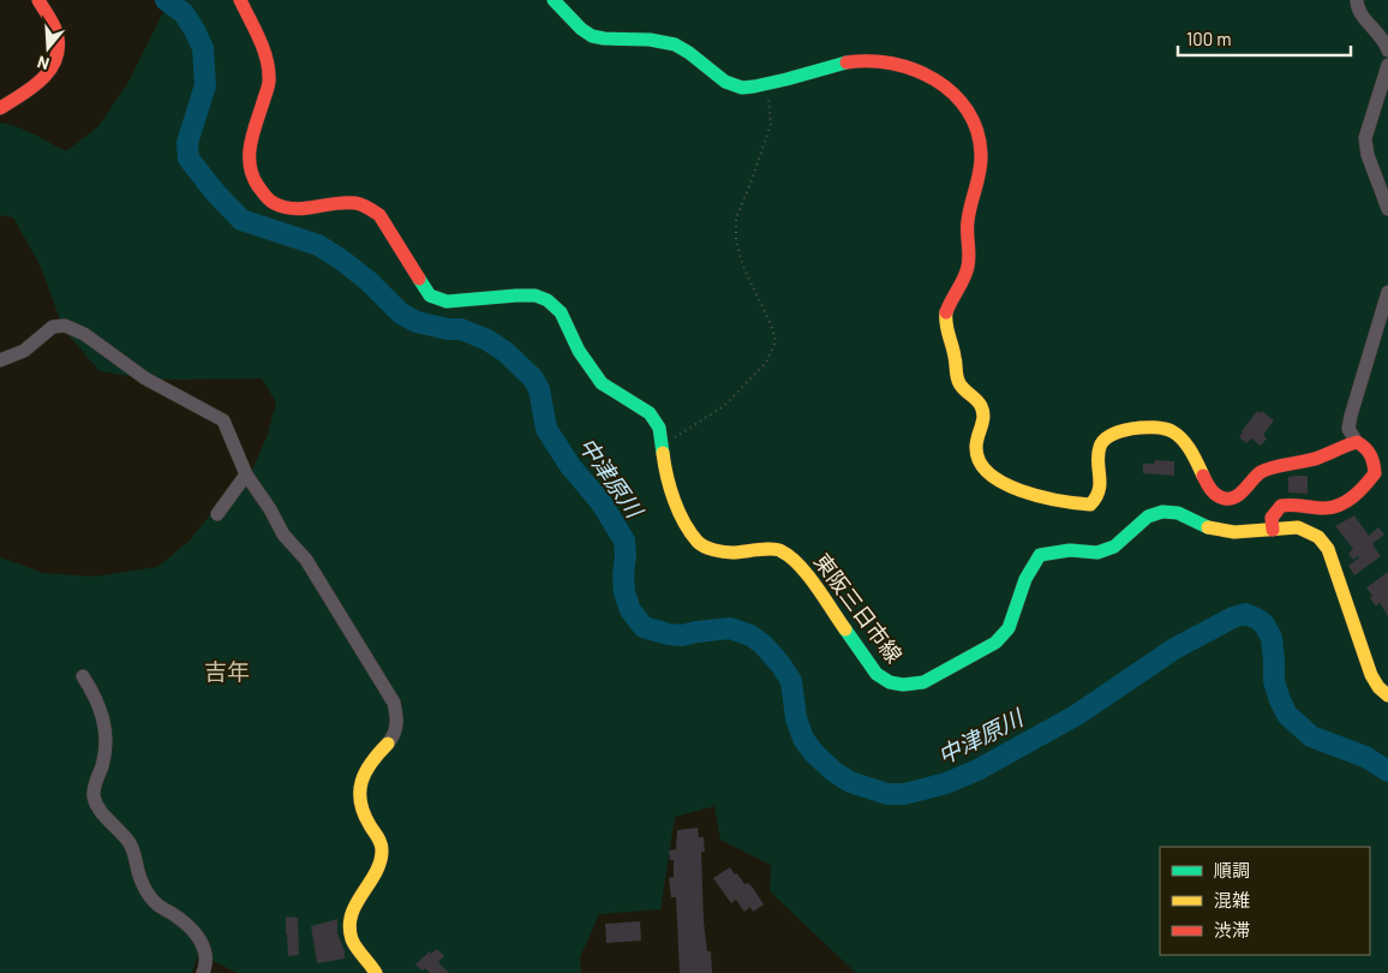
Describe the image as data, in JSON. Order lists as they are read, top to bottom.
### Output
{
  "streets": {
    "main road": ["東阪三日市線"]
  },
  "districts": ["吉年"],
  "water": ["中津原川"],
  "legend": ["順調", "混雑", "渋滞"],
  "scale_bar": "100 m",
  "north": "bottom"
}
